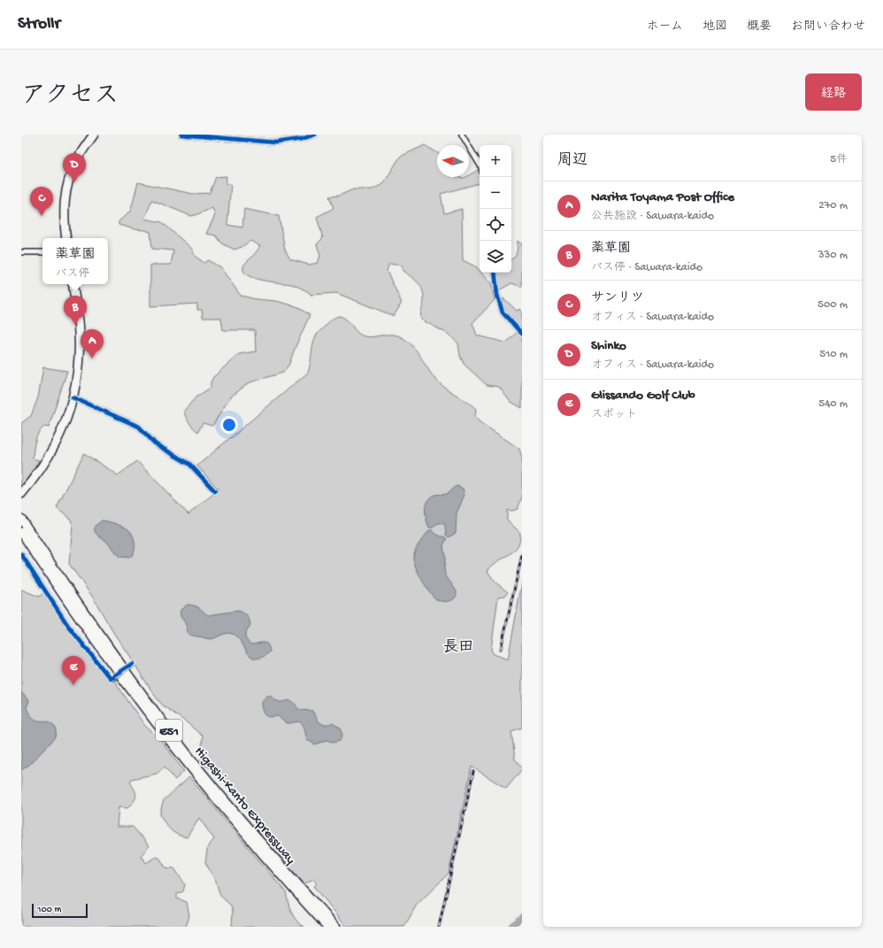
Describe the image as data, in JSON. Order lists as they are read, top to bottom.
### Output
{
  "streets": {
    "highway": ["E51", "Higashi-Kanto Expressway"]
  },
  "districts": ["長田"],
  "scale_bar": "100 m",
  "north": "left",
  "page": {
    "header": "Strollr",
    "nav": [
      "ホーム",
      "地図",
      "概要",
      "お問い合わせ"
    ],
    "title": "アクセス",
    "buttons": "経路",
    "heading": ["周辺", "5件"],
    "map_buttons": ["+", "−"],
    "pins": [
      "D",
      "C",
      "B",
      "A",
      "E"
    ],
    "list": [
      {
        "mark": "A",
        "name": "Narita Toyama Post Office",
        "note": "公共施設 · Sawara-kaido",
        "value": "270 m"
      },
      {
        "mark": "B",
        "name": "薬草園",
        "note": "バス停 · Sawara-kaido",
        "value": "330 m"
      },
      {
        "mark": "C",
        "name": "サンリツ",
        "note": "オフィス · Sawara-kaido",
        "value": "500 m"
      },
      {
        "mark": "D",
        "name": "Shinko",
        "note": "オフィス · Sawara-kaido",
        "value": "510 m"
      },
      {
        "mark": "E",
        "name": "Glissando Golf Club",
        "note": "スポット",
        "value": "540 m"
      }
    ],
    "popup": ["薬草園", "バス停"],
    "scale": "100 m"
  }
}
